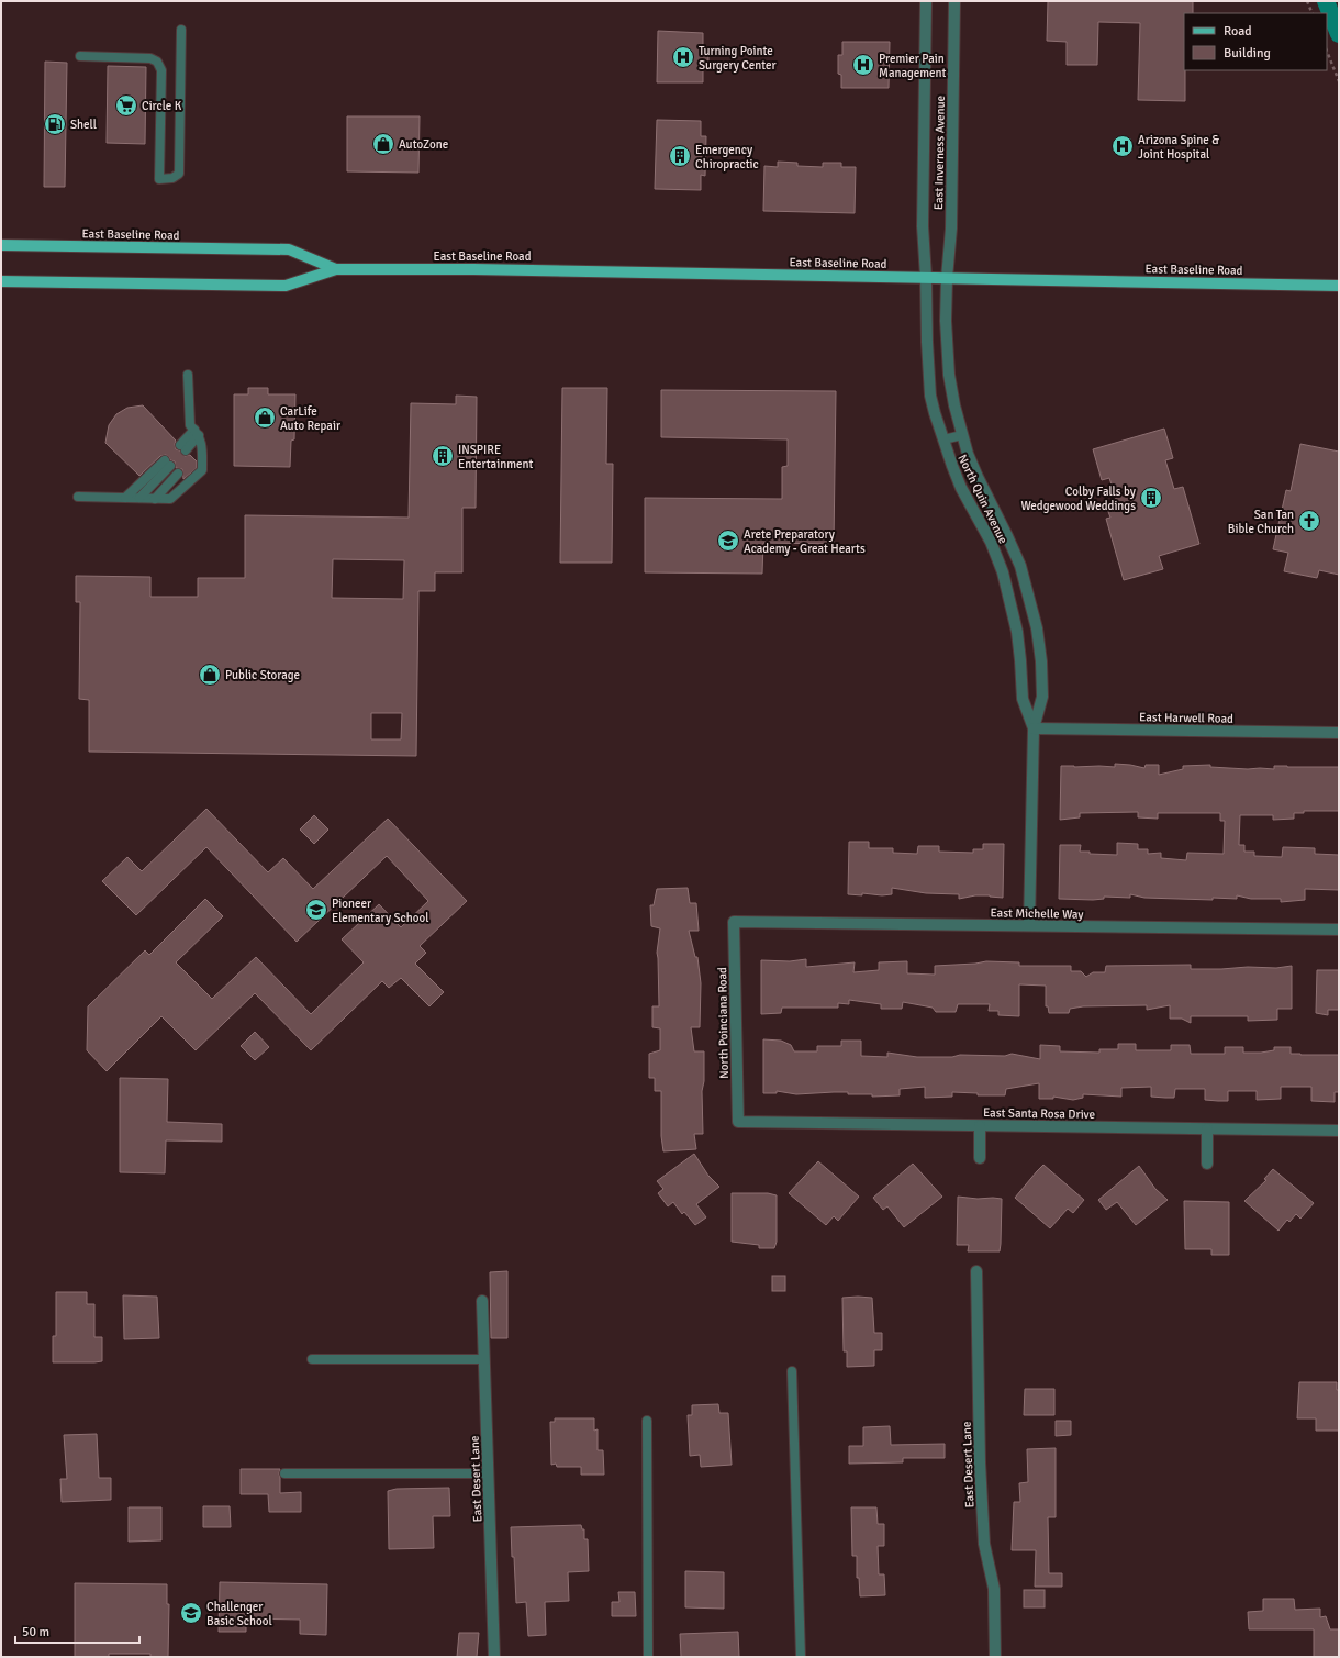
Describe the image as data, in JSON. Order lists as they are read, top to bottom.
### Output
{
  "streets": {
    "main road": ["East Baseline Road"],
    "street": [
      "East Inverness Avenue",
      "North Quin Avenue",
      "East Harwell Road",
      "East Michelle Way",
      "North Poinciana Road",
      "East Santa Rosa Drive",
      "East Desert Lane"
    ]
  },
  "crossings": [
    ["East Inverness Avenue", "East Baseline Road"],
    ["East Inverness Avenue", "North Quin Avenue"],
    ["East Baseline Road", "North Quin Avenue"],
    ["North Quin Avenue", "East Harwell Road"],
    ["North Quin Avenue", "East Michelle Way"],
    ["East Michelle Way", "North Poinciana Road"],
    ["North Poinciana Road", "East Santa Rosa Drive"]
  ],
  "places": {
    "hospital": ["Turning Pointe Surgery Center", "Premier Pain Management", "Arizona Spine & Joint Hospital"],
    "supermarket": ["Circle K"],
    "fuel station": ["Shell"],
    "shop": ["AutoZone", "CarLife Auto Repair", "Public Storage"],
    "building": ["Emergency Chiropractic", "INSPIRE Entertainment", "Colby Falls by Wedgewood Weddings"],
    "church": ["San Tan Bible Church"],
    "school or university": ["Arete Preparatory Academy - Great Hearts", "Pioneer Elementary School", "Challenger Basic School"]
  },
  "legend": ["Road", "Building"],
  "scale_bar": "50 m"
}
